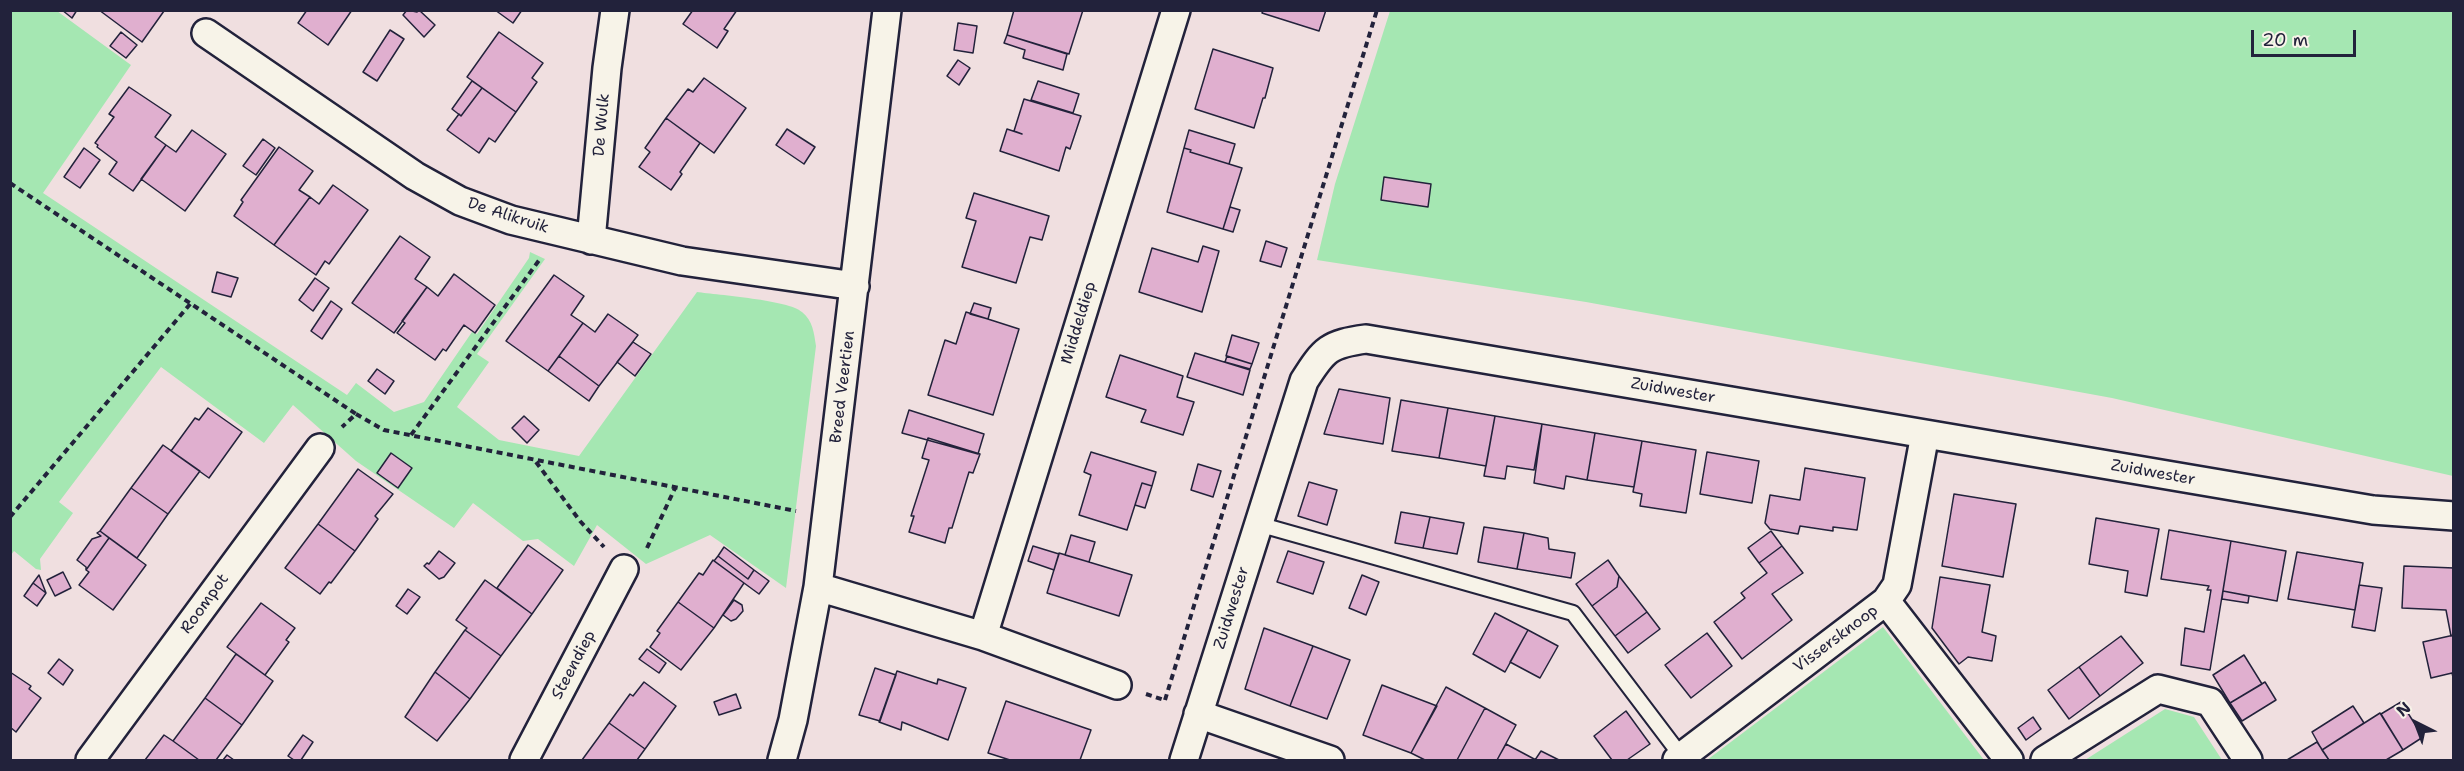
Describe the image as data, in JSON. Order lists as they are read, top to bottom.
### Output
{
  "streets": {
    "street": [
      "De Wulk",
      "De Alikruik",
      "Middeldiep",
      "Breed Veertien",
      "Zuidwester",
      "Roompot",
      "Vissersknoop",
      "Steendiep"
    ]
  },
  "crossings": [
    ["De Wulk", "De Alikruik"],
    ["De Alikruik", "Breed Veertien"],
    ["Zuidwester", "Vissersknoop"]
  ],
  "scale_bar": "20 m",
  "north": "top left"
}
